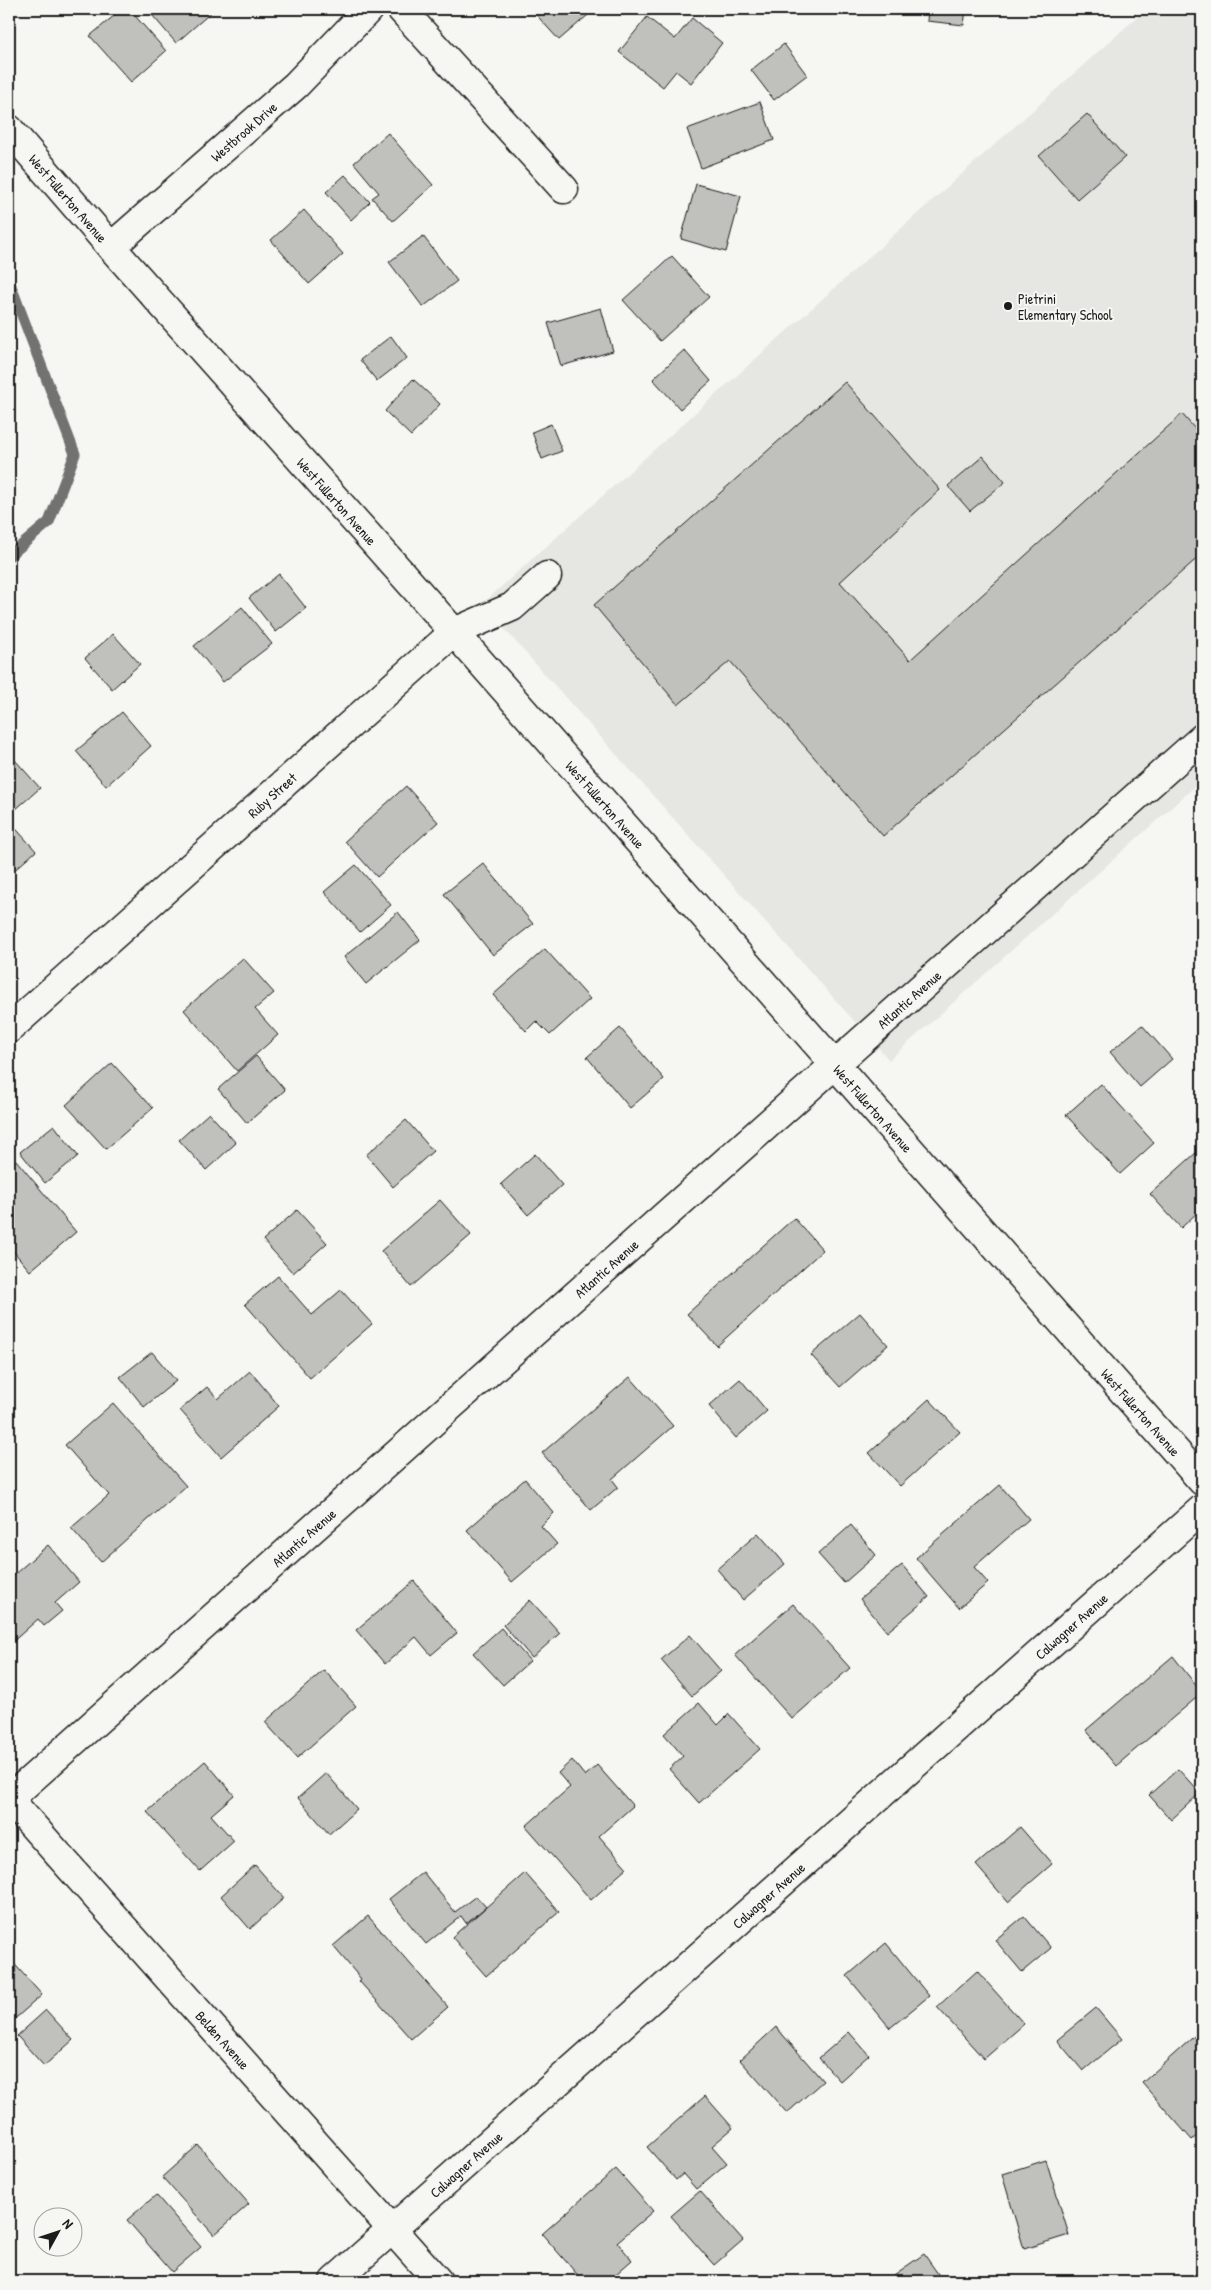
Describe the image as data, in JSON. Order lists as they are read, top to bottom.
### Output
{
  "streets": {
    "street": [
      "Westbrook Drive",
      "West Fullerton Avenue",
      "Ruby Street",
      "Atlantic Avenue",
      "Calwagner Avenue",
      "Belden Avenue"
    ]
  },
  "crossings": [
    ["Westbrook Drive", "West Fullerton Avenue"],
    ["West Fullerton Avenue", "Ruby Street"],
    ["West Fullerton Avenue", "Atlantic Avenue"],
    ["Atlantic Avenue", "Belden Avenue"],
    ["Calwagner Avenue", "Belden Avenue"]
  ],
  "places": ["Pietrini Elementary School"],
  "north": "top right"
}
